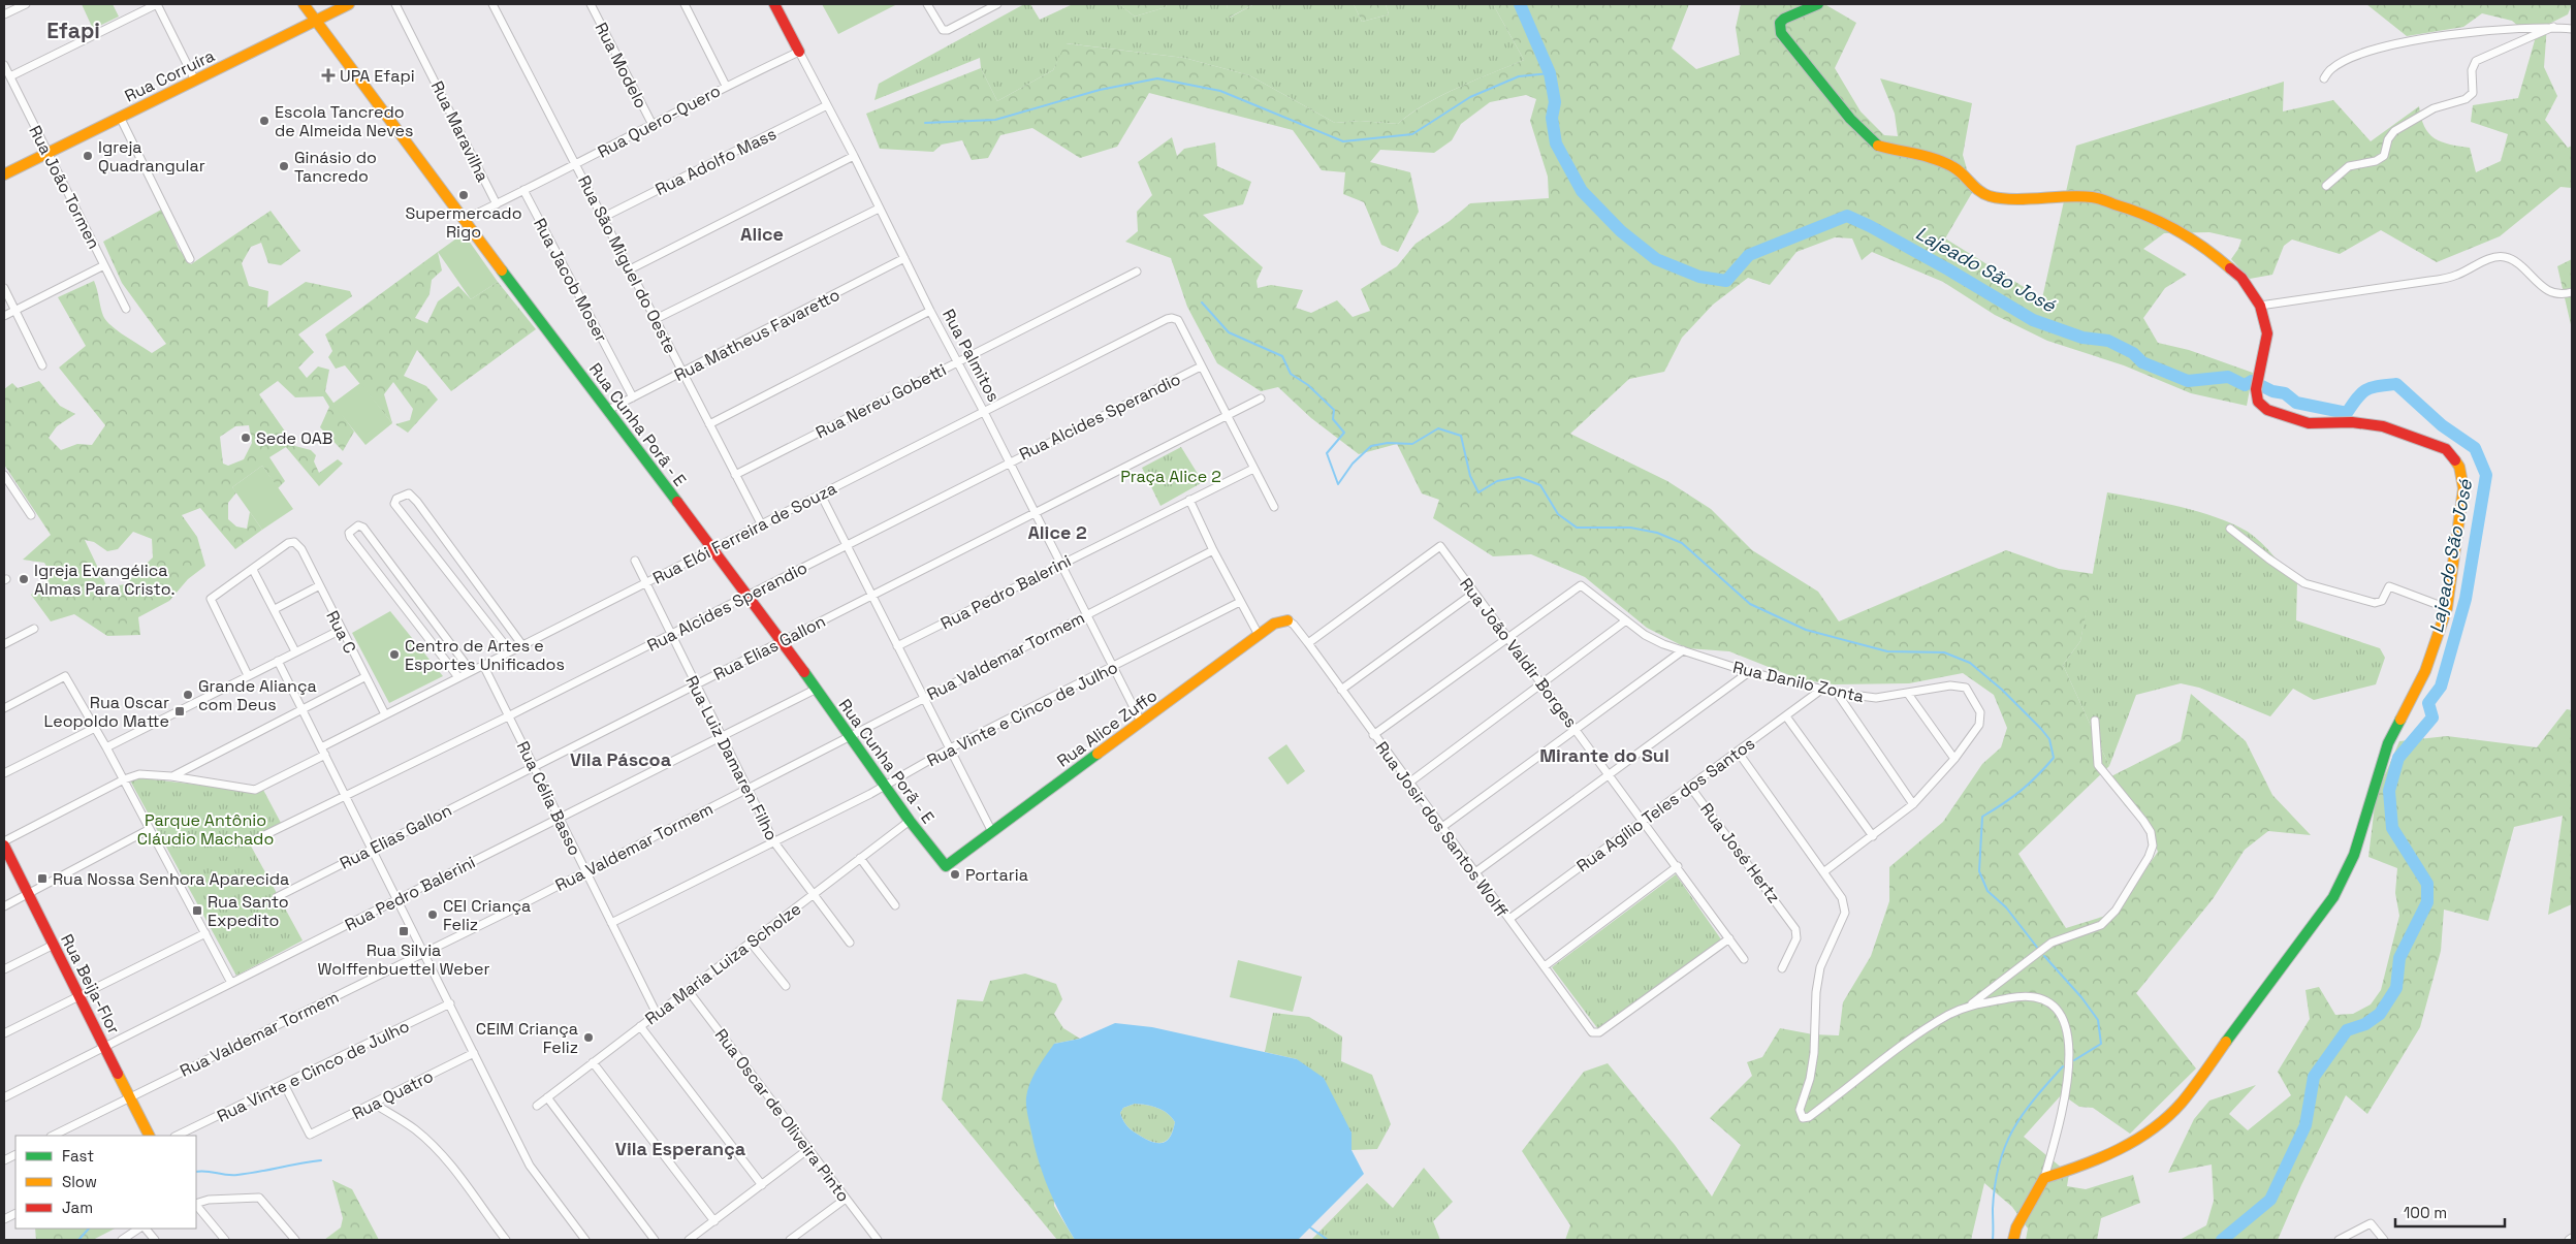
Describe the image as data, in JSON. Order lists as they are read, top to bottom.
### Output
{
  "streets": {
    "street": [
      "Rua Modelo",
      "Rua Corruíra",
      "Rua Quero-Quero",
      "Rua Maravilha",
      "Rua Adolfo Mass",
      "Rua João Tormen",
      "Rua São Miguel do Oeste",
      "Rua Jacob Moser",
      "Rua Matheus Favaretto",
      "Rua Palmitos",
      "Rua Nereu Gobetti",
      "Rua Alcides Sperandio",
      "Rua Cunha Porã - E",
      "Rua Elói Ferreira de Souza",
      "Rua Pedro Balerini",
      "Rua C",
      "Rua Elias Gallon",
      "Rua João Valdir Borges",
      "Rua Valdemar Tormem",
      "Rua Danilo Zonta",
      "Rua Vinte e Cinco de Julho",
      "Rua Alice Zuffo",
      "Rua Luiz Damaren Filho",
      "Rua Célia Basso",
      "Rua Agílio Teles dos Santos",
      "Rua Josir dos Santos Wolff",
      "Rua José Hertz",
      "Rua Maria Luiza Scholze",
      "Rua Beija-Flor",
      "Rua Quatro",
      "Rua Oscar de Oliveira Pinto"
    ]
  },
  "crossings": [
    ["Rua Modelo", "Rua Quero-Quero"],
    ["Rua Corruíra", "Rua João Tormen"],
    ["Rua Corruíra", "Rua Cunha Porã - E"],
    ["Rua Quero-Quero", "Rua Maravilha"],
    ["Rua Quero-Quero", "Rua São Miguel do Oeste"],
    ["Rua Quero-Quero", "Rua Jacob Moser"],
    ["Rua Quero-Quero", "Rua Palmitos"],
    ["Rua Quero-Quero", "Rua Cunha Porã - E"],
    ["Rua Adolfo Mass", "Rua São Miguel do Oeste"],
    ["Rua Adolfo Mass", "Rua Palmitos"],
    ["Rua São Miguel do Oeste", "Rua Matheus Favaretto"],
    ["Rua São Miguel do Oeste", "Rua Nereu Gobetti"],
    ["Rua São Miguel do Oeste", "Rua Elói Ferreira de Souza"],
    ["Rua Jacob Moser", "Rua Matheus Favaretto"],
    ["Rua Matheus Favaretto", "Rua Palmitos"],
    ["Rua Matheus Favaretto", "Rua Cunha Porã - E"],
    ["Rua Palmitos", "Rua Nereu Gobetti"],
    ["Rua Palmitos", "Rua Alcides Sperandio"],
    ["Rua Palmitos", "Rua Elói Ferreira de Souza"],
    ["Rua Palmitos", "Rua Pedro Balerini"],
    ["Rua Palmitos", "Rua Elias Gallon"],
    ["Rua Palmitos", "Rua Valdemar Tormem"],
    ["Rua Palmitos", "Rua Vinte e Cinco de Julho"],
    ["Rua Palmitos", "Rua Alice Zuffo"],
    ["Rua Alcides Sperandio", "Rua Cunha Porã - E"],
    ["Rua Alcides Sperandio", "Rua Elói Ferreira de Souza"],
    ["Rua Alcides Sperandio", "Rua Luiz Damaren Filho"],
    ["Rua Alcides Sperandio", "Rua Célia Basso"],
    ["Rua Cunha Porã - E", "Rua Elói Ferreira de Souza"],
    ["Rua Cunha Porã - E", "Rua Pedro Balerini"],
    ["Rua Cunha Porã - E", "Rua Elias Gallon"],
    ["Rua Cunha Porã - E", "Rua Valdemar Tormem"],
    ["Rua Cunha Porã - E", "Rua Vinte e Cinco de Julho"],
    ["Rua Cunha Porã - E", "Rua Alice Zuffo"],
    ["Rua Cunha Porã - E", "Rua Maria Luiza Scholze"],
    ["Rua Elói Ferreira de Souza", "Rua C"],
    ["Rua Elói Ferreira de Souza", "Rua Luiz Damaren Filho"],
    ["Rua Elói Ferreira de Souza", "Rua Célia Basso"],
    ["Rua Pedro Balerini", "Rua Luiz Damaren Filho"],
    ["Rua Pedro Balerini", "Rua Célia Basso"],
    ["Rua Pedro Balerini", "Rua Beija-Flor"],
    ["Rua Elias Gallon", "Rua Luiz Damaren Filho"],
    ["Rua Elias Gallon", "Rua Célia Basso"],
    ["Rua João Valdir Borges", "Rua Danilo Zonta"],
    ["Rua João Valdir Borges", "Rua Agílio Teles dos Santos"],
    ["Rua João Valdir Borges", "Rua Josir dos Santos Wolff"],
    ["Rua Valdemar Tormem", "Rua Luiz Damaren Filho"],
    ["Rua Valdemar Tormem", "Rua Célia Basso"],
    ["Rua Valdemar Tormem", "Rua Beija-Flor"],
    ["Rua Danilo Zonta", "Rua Agílio Teles dos Santos"],
    ["Rua Vinte e Cinco de Julho", "Rua Luiz Damaren Filho"],
    ["Rua Vinte e Cinco de Julho", "Rua Célia Basso"],
    ["Rua Vinte e Cinco de Julho", "Rua Quatro"],
    ["Rua Alice Zuffo", "Rua Josir dos Santos Wolff"],
    ["Rua Luiz Damaren Filho", "Rua Maria Luiza Scholze"],
    ["Rua Célia Basso", "Rua Maria Luiza Scholze"],
    ["Rua Agílio Teles dos Santos", "Rua Josir dos Santos Wolff"],
    ["Rua Agílio Teles dos Santos", "Rua José Hertz"],
    ["Rua Maria Luiza Scholze", "Rua Oscar de Oliveira Pinto"]
  ],
  "districts": [
    "Efapi",
    "Alice",
    "Alice 2",
    "Mirante do Sul",
    "Vila Páscoa",
    "Vila Esperança"
  ],
  "water": ["Lajeado São José"],
  "parks": ["Praça Alice 2", "Parque Antônio Cláudio Machado"],
  "places": {
    "health": ["UPA Efapi"],
    "other": [
      "Escola Tancredo de Almeida Neves",
      "Igreja Quadrangular",
      "Ginásio do Tancredo",
      "Supermercado Rigo",
      "Sede OAB",
      "Igreja Evangélica Almas Para Cristo.",
      "Centro de Artes e Esportes Unificados",
      "Grande Aliança com Deus",
      "Portaria",
      "CEI Criança Feliz",
      "CEIM Criança Feliz"
    ],
    "transit": [
      "Rua Oscar Leopoldo Matte",
      "Rua Nossa Senhora Aparecida",
      "Rua Santo Expedito",
      "Rua Silvia Wolffenbuettel Weber"
    ]
  },
  "legend": ["Fast", "Slow", "Jam"],
  "scale_bar": "100 m"
}
